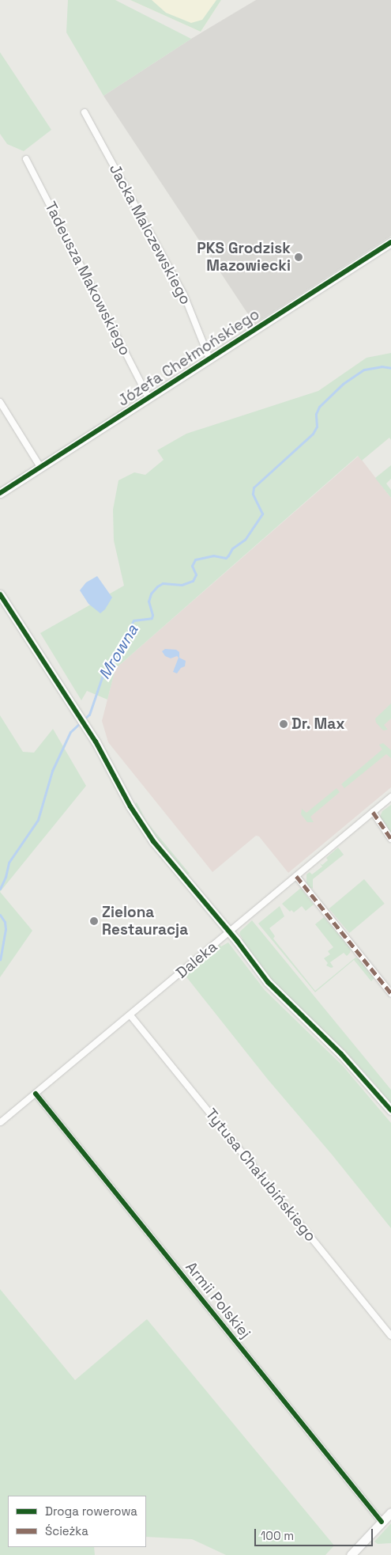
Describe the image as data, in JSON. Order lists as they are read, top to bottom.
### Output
{
  "streets": {
    "street": [
      "Jacka Malczewskiego",
      "Tadeusza Makowskiego",
      "Józefa Chełmońskiego",
      "Daleka",
      "Tytusa Chałubińskiego",
      "Armii Polskiej"
    ]
  },
  "crossings": [
    ["Jacka Malczewskiego", "Józefa Chełmońskiego"],
    ["Tadeusza Makowskiego", "Józefa Chełmońskiego"],
    ["Daleka", "Tytusa Chałubińskiego"],
    ["Daleka", "Armii Polskiej"]
  ],
  "water": ["Mrowna"],
  "places": ["PKS Grodzisk Mazowiecki", "Dr. Max", "Zielona Restauracja"],
  "legend": ["Droga rowerowa", "Ścieżka"],
  "scale_bar": "100 m"
}
